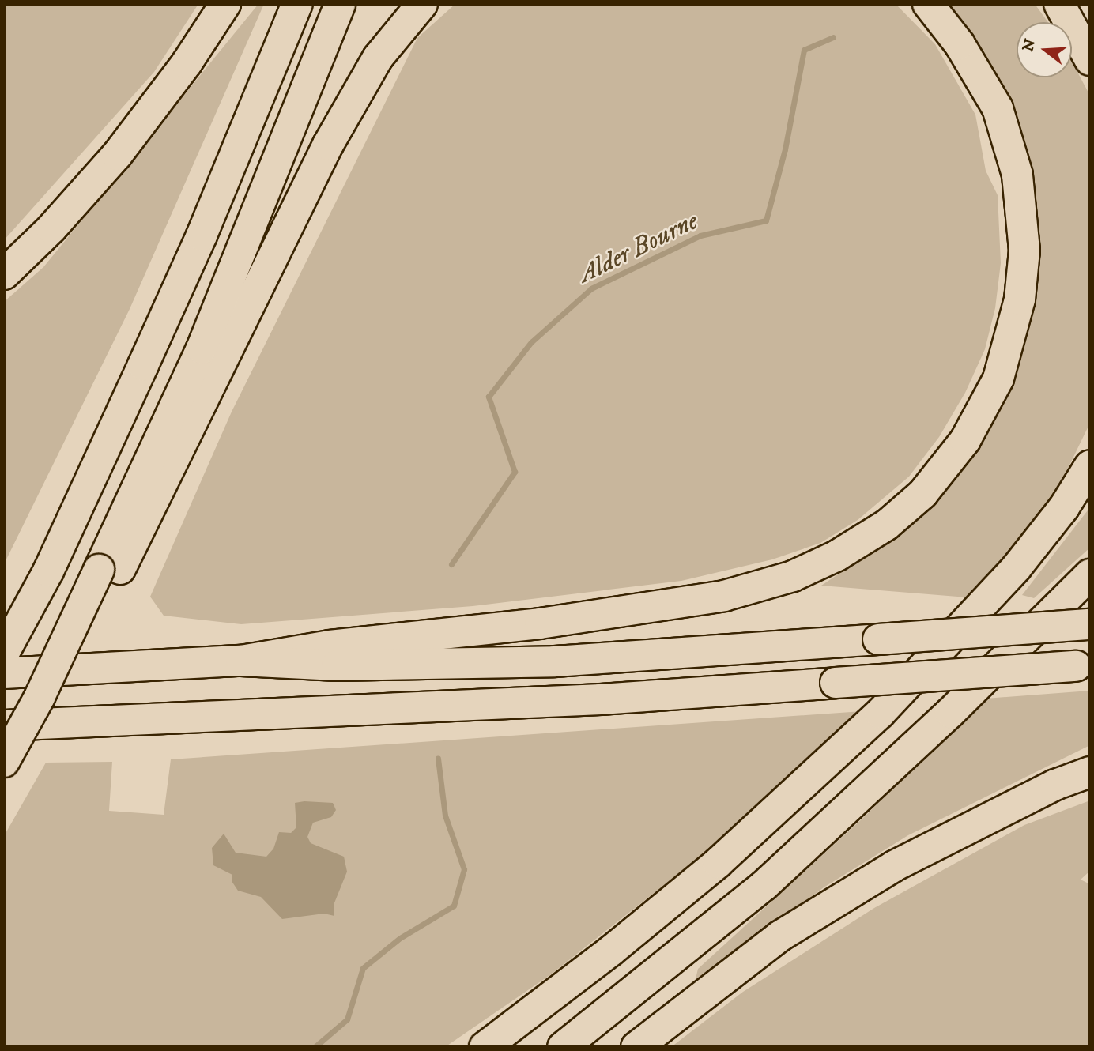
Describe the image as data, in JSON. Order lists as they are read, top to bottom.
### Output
{
  "water": ["Alder Bourne"],
  "north": "left"
}
